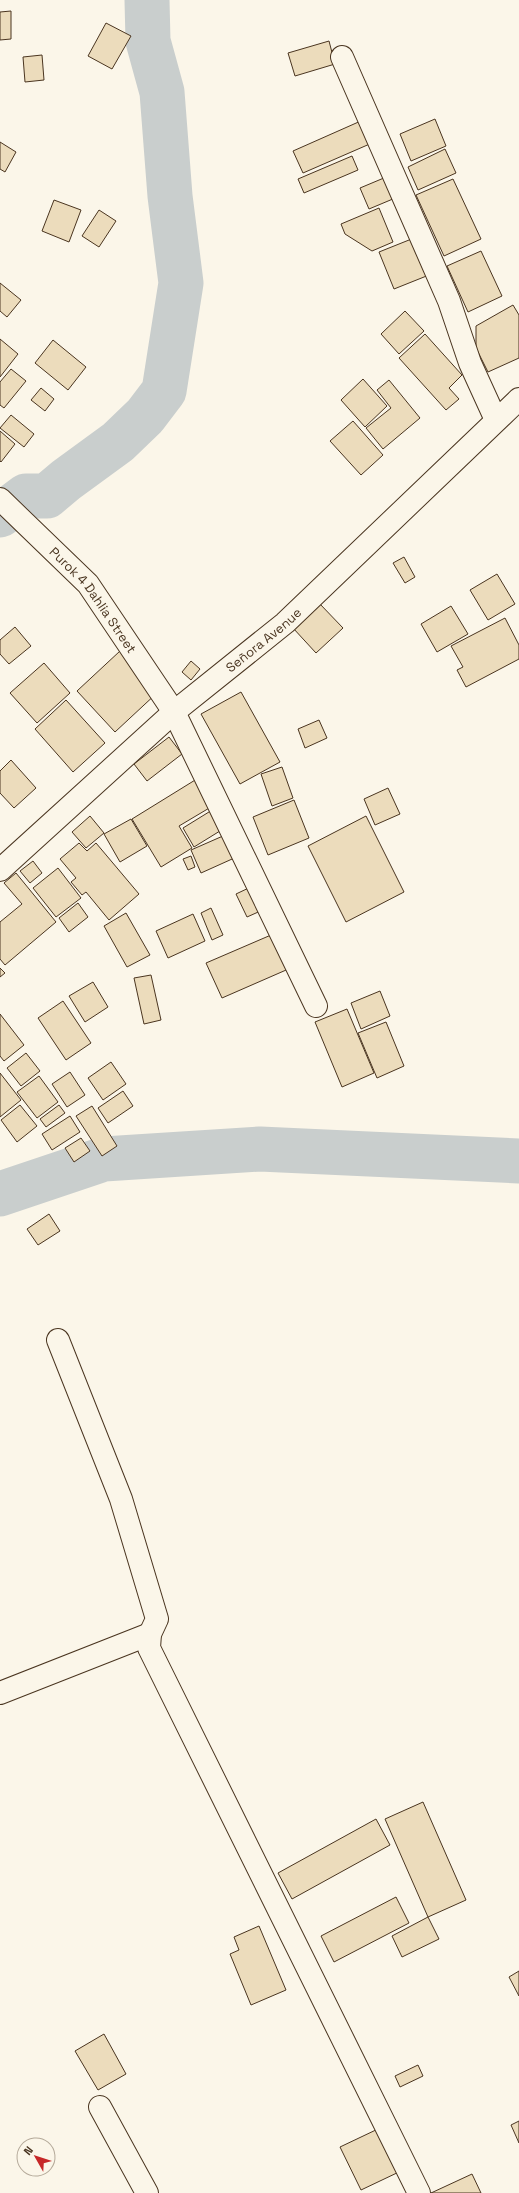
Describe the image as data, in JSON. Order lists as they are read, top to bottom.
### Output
{
  "streets": {
    "street": ["Purok 4 Dahlia Street", "Señora Avenue"]
  },
  "crossings": [
    ["Purok 4 Dahlia Street", "Señora Avenue"]
  ],
  "north": "top left"
}
